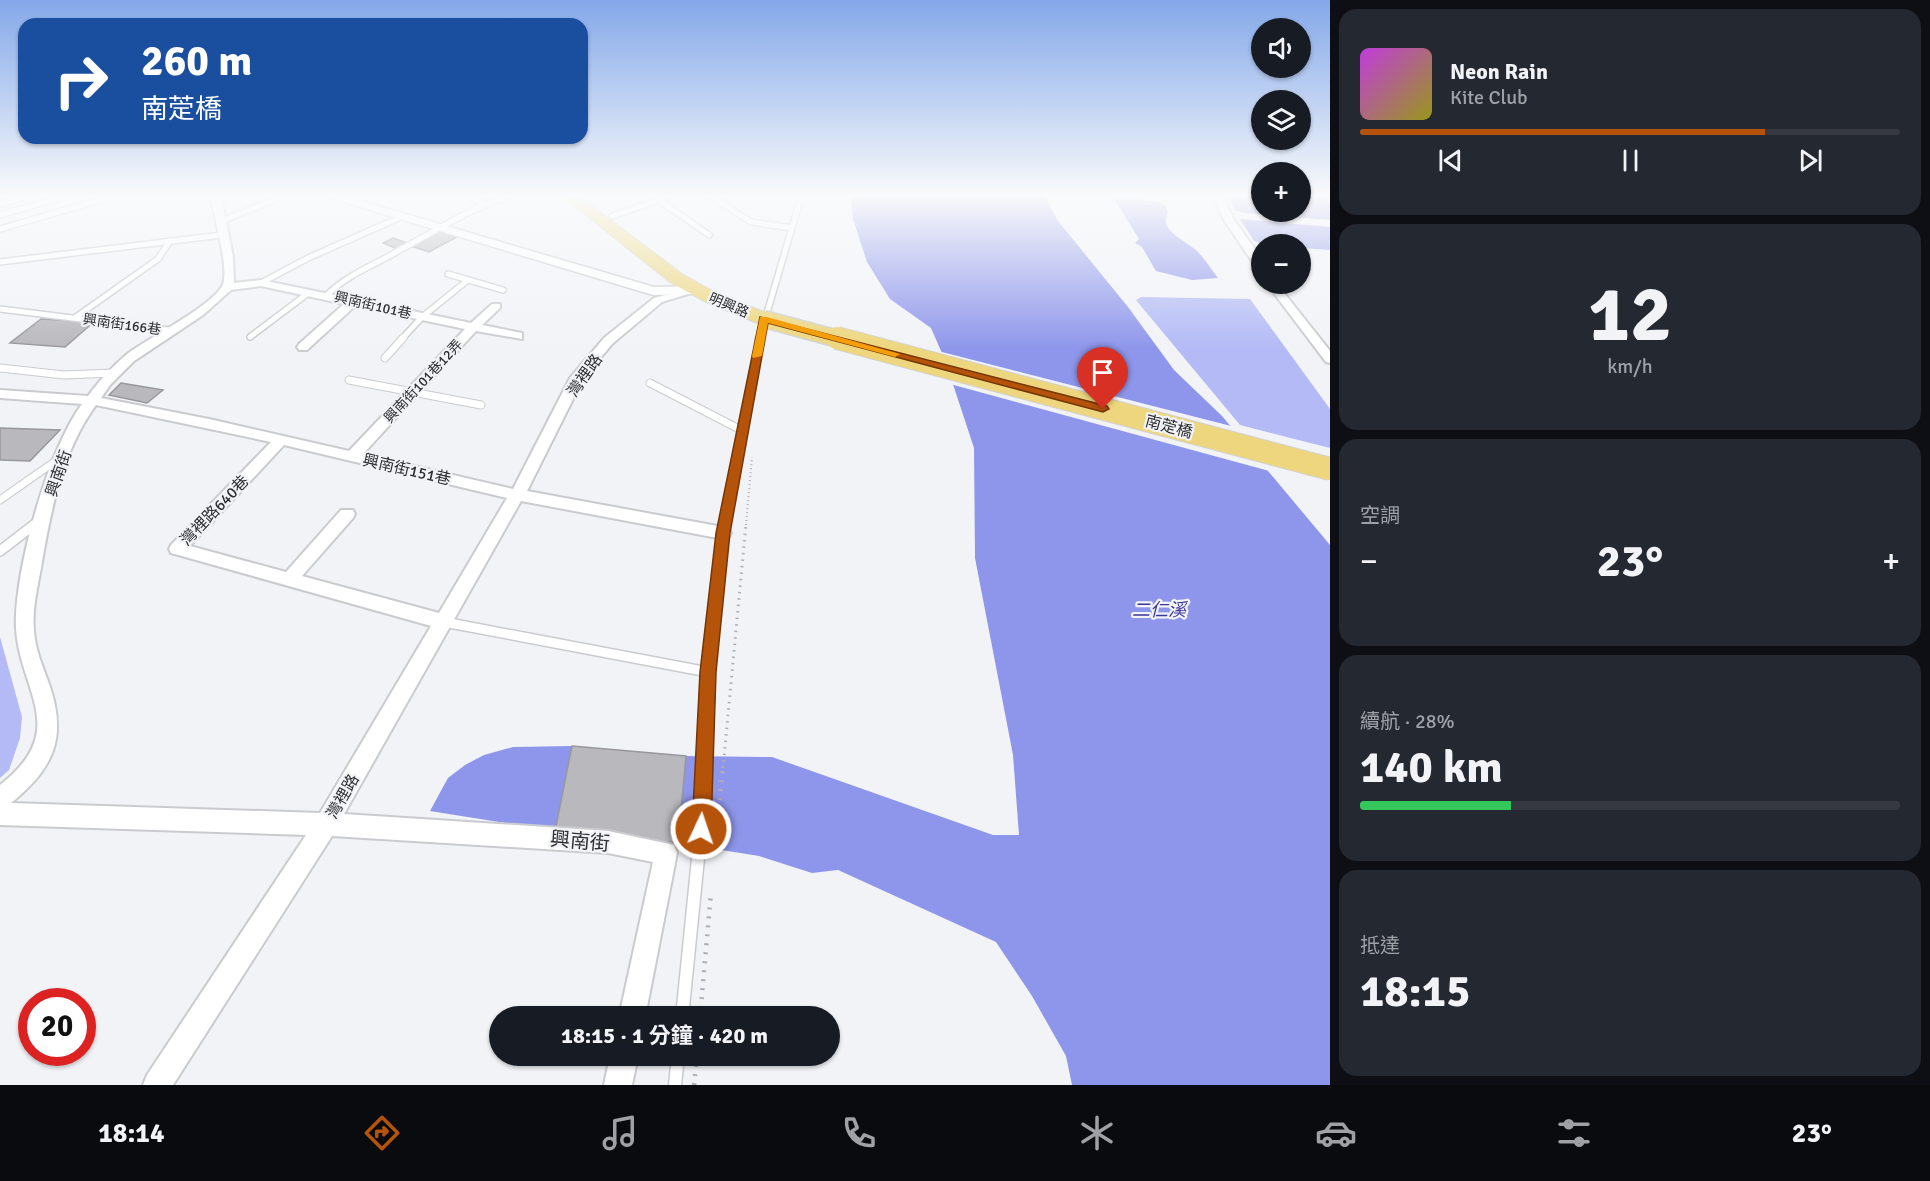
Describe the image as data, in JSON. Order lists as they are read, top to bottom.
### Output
{
  "streets": {
    "main road": ["明興路", "南萣橋"],
    "street": [
      "興南街101巷",
      "灣裡路",
      "興南街101巷12弄",
      "興南街151巷",
      "興南街",
      "灣裡路640巷"
    ],
    "lane": ["興南街166巷"]
  },
  "crossings": [
    ["興南街101巷", "興南街101巷12弄"],
    ["興南街101巷", "興南街"],
    ["明興路", "灣裡路"],
    ["明興路", "南萣橋"],
    ["興南街166巷", "興南街"],
    ["灣裡路", "興南街151巷"],
    ["灣裡路", "興南街"],
    ["灣裡路", "灣裡路640巷"],
    ["興南街101巷12弄", "興南街151巷"],
    ["興南街151巷", "興南街"],
    ["興南街151巷", "灣裡路640巷"]
  ],
  "water": ["二仁溪"],
  "page": {
    "map_buttons": ["+", "−"],
    "turn": ["260 m", "南萣橋"],
    "song": ["Neon Rain", "Kite Club"],
    "tile": [
      ["12", "km/h"],
      "空調",
      ["續航 · 28%", "140 km"],
      ["抵達", "18:15"]
    ],
    "heat": ["−", "23°", "+"],
    "limit": "20",
    "trip": "18:15 · 1 分鐘 · 420 m",
    "tabs": ["18:14", "23°"]
  }
}
